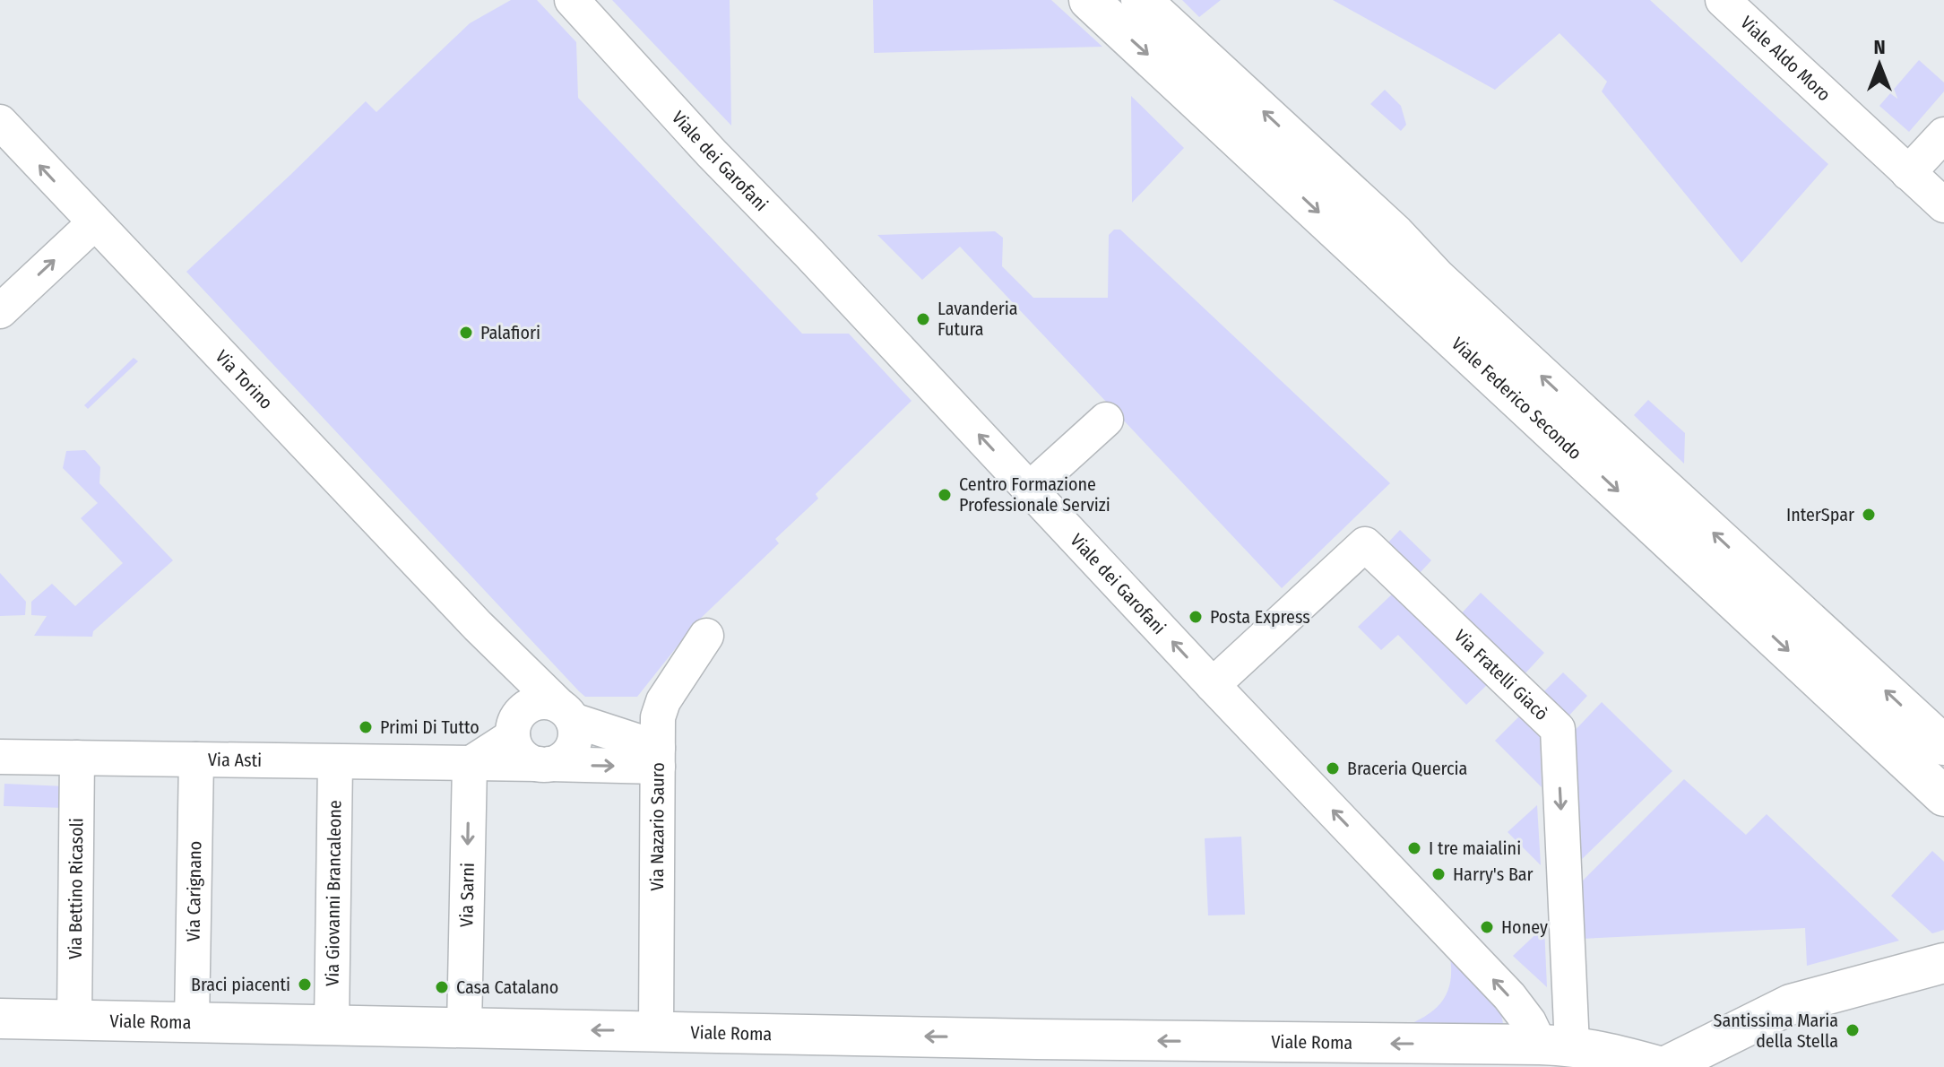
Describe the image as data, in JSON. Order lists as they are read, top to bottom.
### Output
{
  "streets": {
    "main road": ["Viale Federico Secondo", "Viale Roma"],
    "street": [
      "Viale Aldo Moro",
      "Viale dei Garofani",
      "Via Torino",
      "Via Fratelli Giacò",
      "Via Asti",
      "Via Nazario Sauro",
      "Via Bettino Ricasoli",
      "Via Carignano",
      "Via Giovanni Brancaleone",
      "Via Sarni"
    ]
  },
  "crossings": [
    ["Viale dei Garofani", "Via Fratelli Giacò"],
    ["Viale dei Garofani", "Viale Roma"],
    ["Via Torino", "Via Asti"],
    ["Via Fratelli Giacò", "Viale Roma"],
    ["Via Asti", "Via Nazario Sauro"],
    ["Via Asti", "Via Bettino Ricasoli"],
    ["Via Asti", "Via Carignano"],
    ["Via Asti", "Via Giovanni Brancaleone"],
    ["Via Asti", "Via Sarni"],
    ["Via Nazario Sauro", "Viale Roma"],
    ["Via Bettino Ricasoli", "Viale Roma"],
    ["Via Carignano", "Viale Roma"],
    ["Via Giovanni Brancaleone", "Viale Roma"],
    ["Via Sarni", "Viale Roma"]
  ],
  "one_way": ["Viale dei Garofani", "Via Sarni", "Viale Roma"],
  "places": [
    "Lavanderia Futura",
    "Palafiori",
    "Centro Formazione Professionale Servizi",
    "InterSpar",
    "Posta Express",
    "Primi Di Tutto",
    "Braceria Quercia",
    "I tre maialini",
    "Harry's Bar",
    "Honey",
    "Braci piacenti",
    "Casa Catalano",
    "Santissima Maria della Stella"
  ],
  "north": "top"
}
